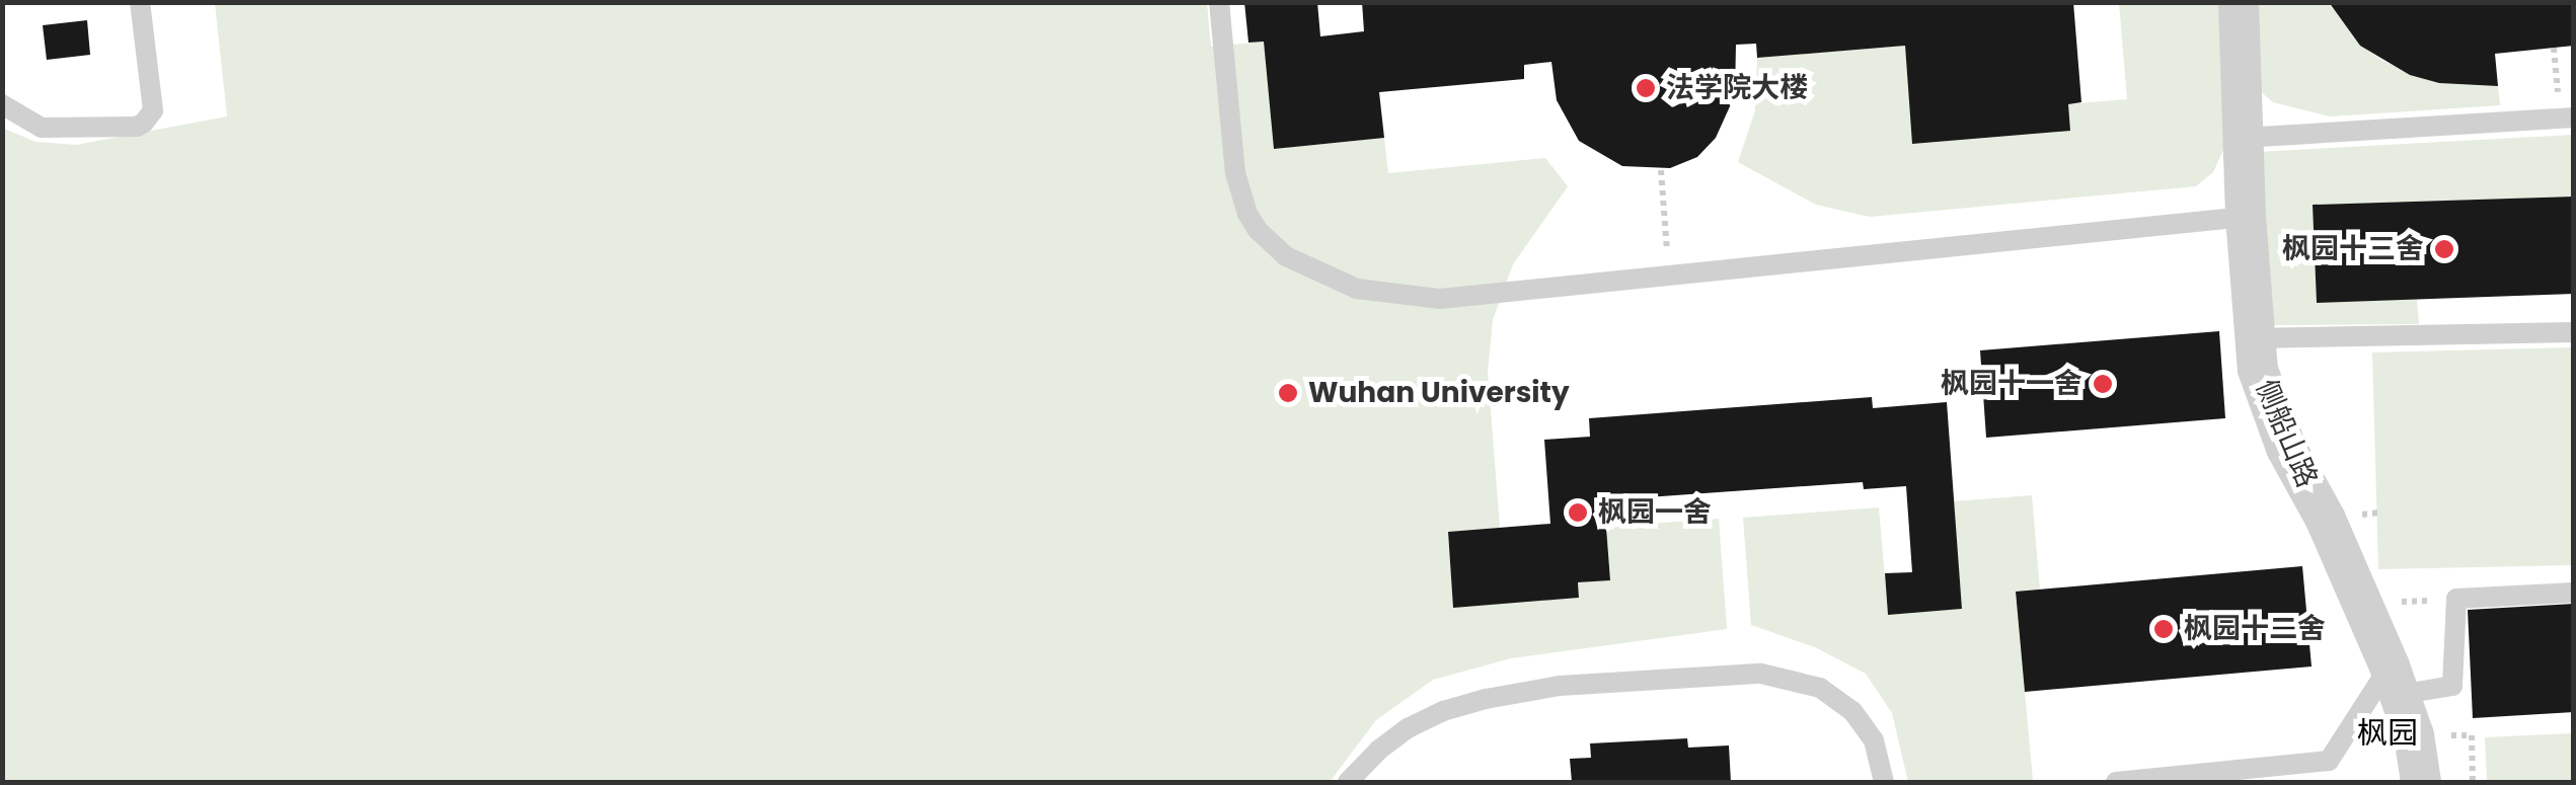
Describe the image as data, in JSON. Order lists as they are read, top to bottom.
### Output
{
  "streets": {
    "street": ["侧船山路"]
  },
  "districts": ["枫园"],
  "places": [
    "法学院大楼",
    "枫园十三舍",
    "枫园十一舍",
    "Wuhan University",
    "枫园一舍",
    "枫园十二舍"
  ]
}
